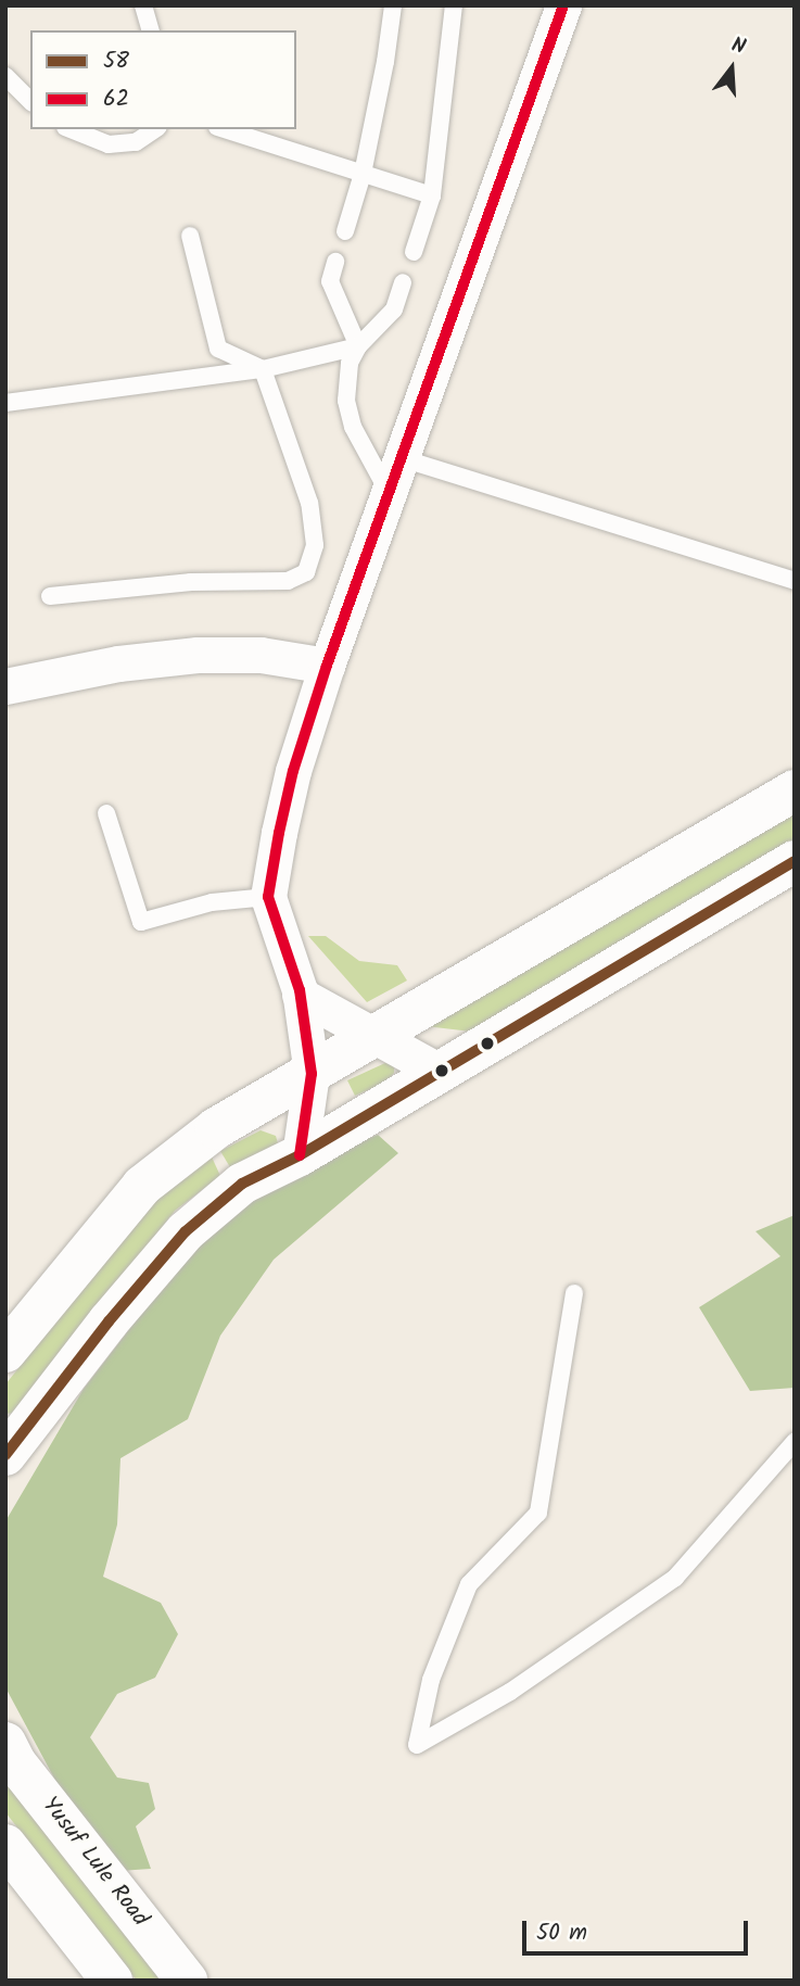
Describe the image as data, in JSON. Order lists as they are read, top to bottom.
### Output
{
  "streets": {
    "main road": ["Yusuf Lule Road"]
  },
  "lines": ["transit line 62", "transit line 58"],
  "legend": ["58", "62"],
  "scale_bar": "50 m",
  "north": "top"
}
